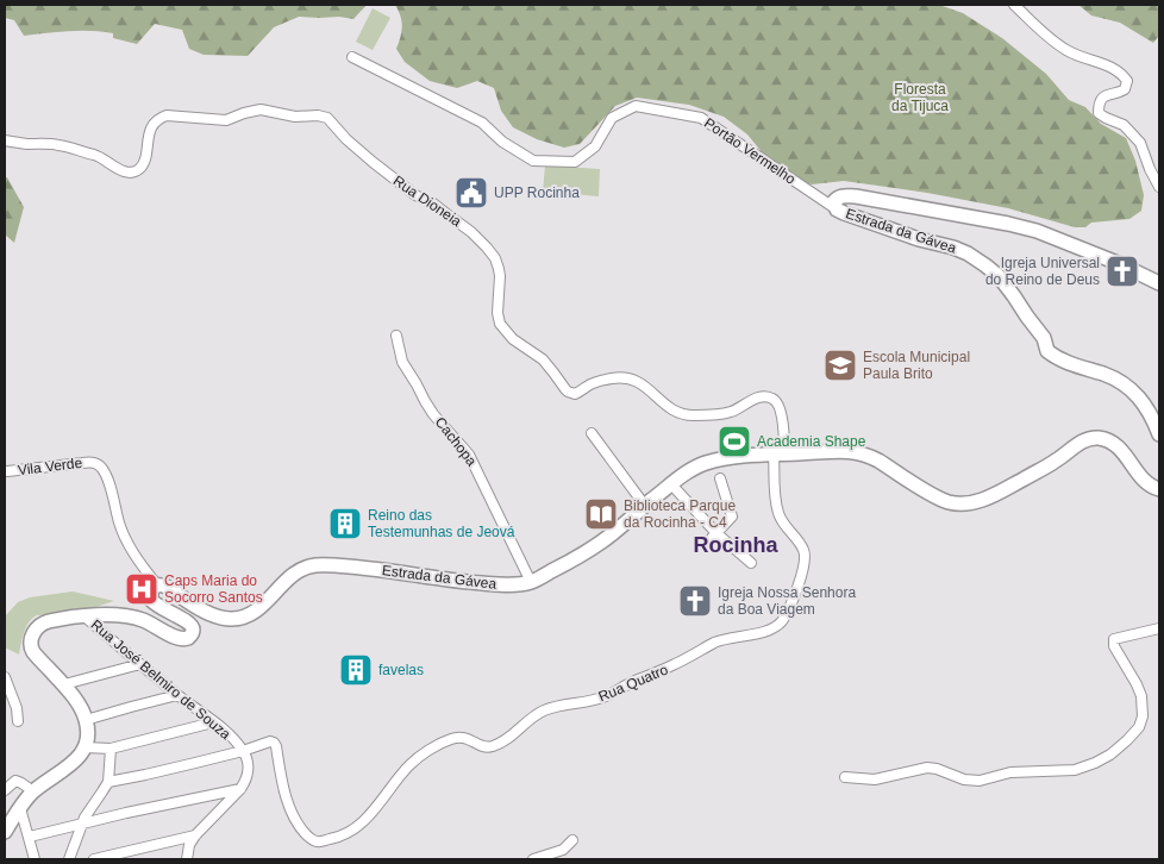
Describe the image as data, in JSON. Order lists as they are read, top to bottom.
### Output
{
  "streets": {
    "street": [
      "Portão Vermelho",
      "Rua Dioneia",
      "Estrada da Gávea",
      "Cachopa",
      "Vila Verde",
      "Rua José Belmiro de Souza",
      "Rua Quatro"
    ]
  },
  "crossings": [
    ["Portão Vermelho", "Estrada da Gávea"],
    ["Rua Dioneia", "Estrada da Gávea"],
    ["Rua Dioneia", "Rua Quatro"],
    ["Estrada da Gávea", "Cachopa"],
    ["Estrada da Gávea", "Vila Verde"],
    ["Estrada da Gávea", "Rua Quatro"],
    ["Rua José Belmiro de Souza", "Rua Quatro"]
  ],
  "districts": ["Rocinha"],
  "parks": ["Floresta da Tijuca"],
  "places": {
    "public building": ["UPP Rocinha"],
    "church": ["Igreja Universal do Reino de Deus", "Igreja Nossa Senhora da Boa Viagem"],
    "school or university": ["Escola Municipal Paula Brito"],
    "sports": ["Academia Shape"],
    "library": ["Biblioteca Parque da Rocinha - C4"],
    "building": ["Reino das Testemunhas de Jeová", "favelas"],
    "hospital": ["Caps Maria do Socorro Santos"]
  }
}
